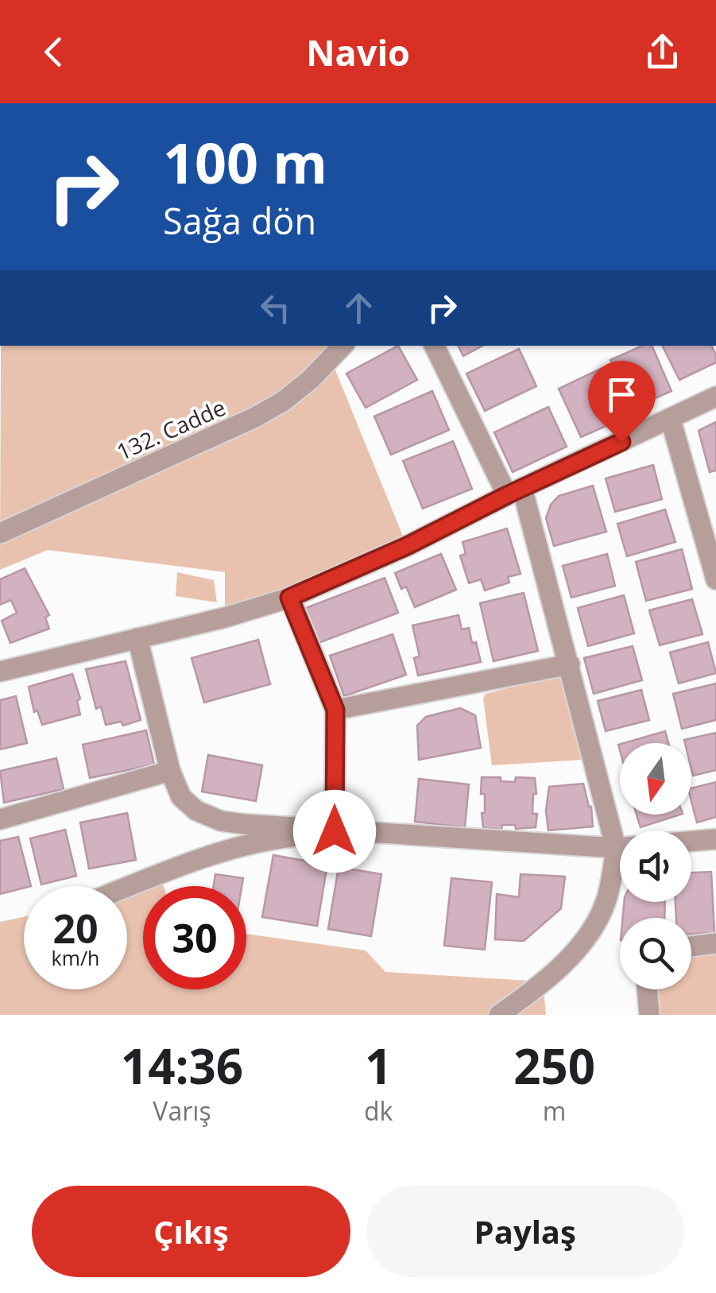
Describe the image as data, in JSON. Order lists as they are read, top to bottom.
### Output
{
  "streets": {
    "street": ["132. Cadde"]
  },
  "north": "bottom",
  "page": {
    "header": "Navio",
    "turn": ["100 m", "Sağa dön"],
    "speed": "20 km/h",
    "limit": "30",
    "eta": [
      "14:36",
      "Varış",
      "1",
      "dk",
      "250",
      "m"
    ],
    "buttons": ["Çıkış", "Paylaş"]
  }
}
